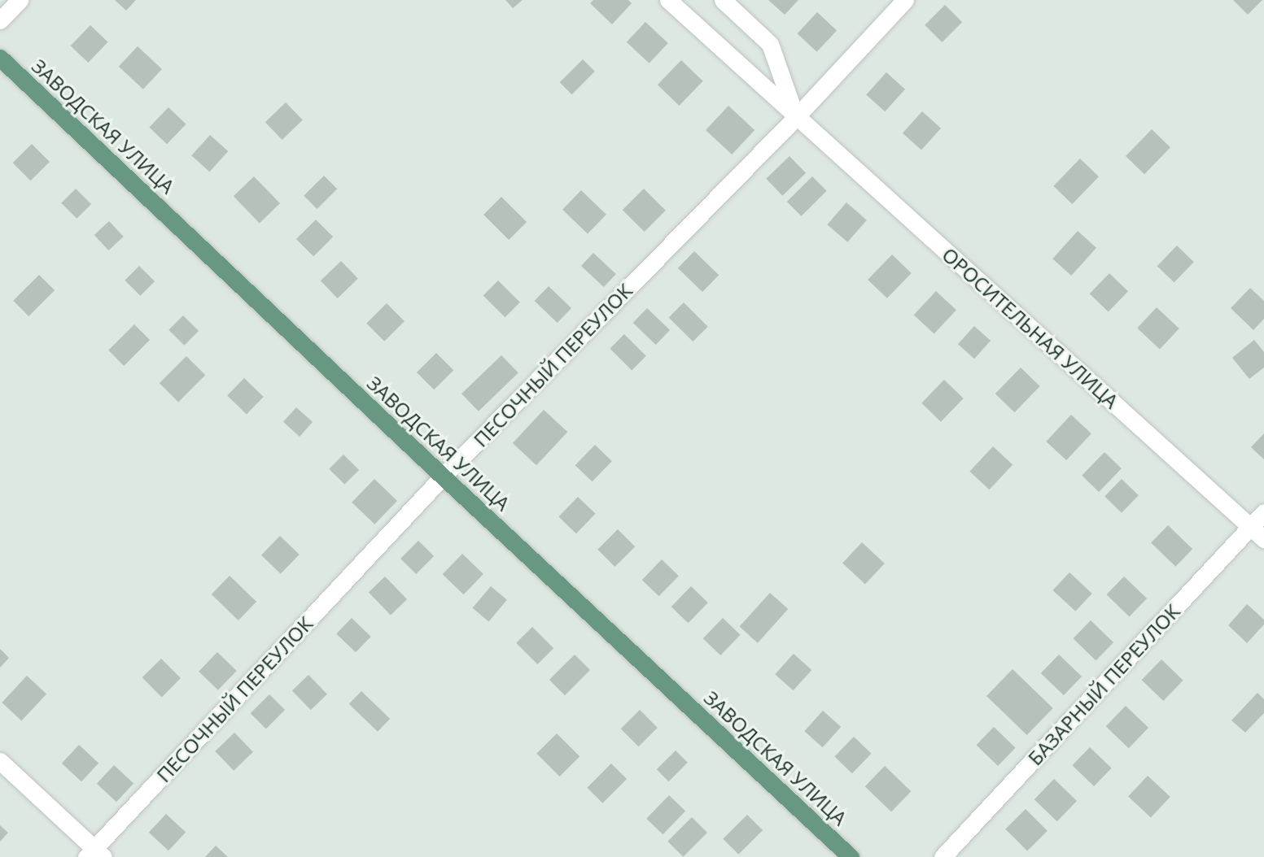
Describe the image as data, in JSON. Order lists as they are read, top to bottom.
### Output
{
  "streets": {
    "main road": ["ЗАВОДСКАЯ УЛИЦА"],
    "street": ["ОРОСИТЕЛЬНАЯ УЛИЦА", "ПЕСОЧНЫЙ ПЕРЕУЛОК", "БАЗАРНЫЙ ПЕРЕУЛОК"]
  },
  "crossings": [
    ["ЗАВОДСКАЯ УЛИЦА", "ПЕСОЧНЫЙ ПЕРЕУЛОК"],
    ["ОРОСИТЕЛЬНАЯ УЛИЦА", "ПЕСОЧНЫЙ ПЕРЕУЛОК"],
    ["ОРОСИТЕЛЬНАЯ УЛИЦА", "БАЗАРНЫЙ ПЕРЕУЛОК"]
  ]
}
